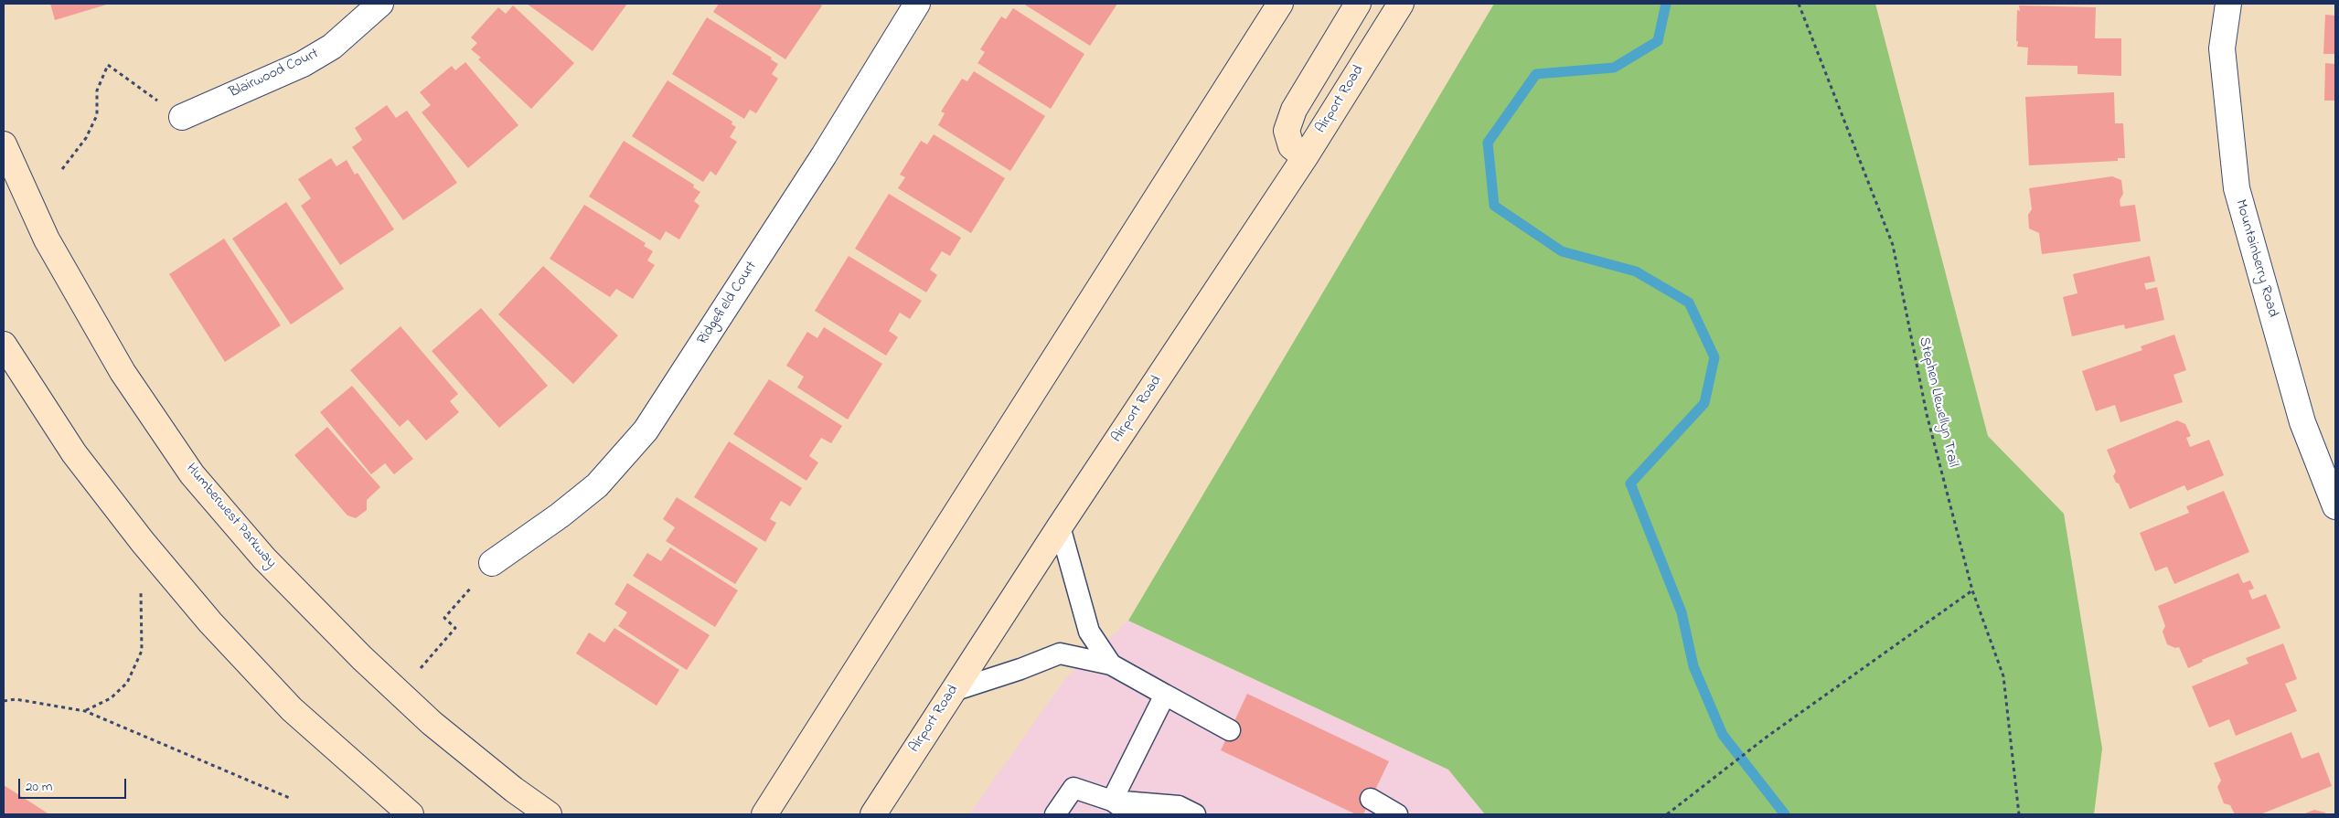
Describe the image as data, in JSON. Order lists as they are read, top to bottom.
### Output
{
  "streets": {
    "main road": ["Airport Road", "Humberwest Parkway"],
    "street": ["Blairwood Court", "Mountainberry Road", "Ridgefield Court"],
    "path": ["Stephen Llewellyn Trail"]
  },
  "scale_bar": "20 m"
}
